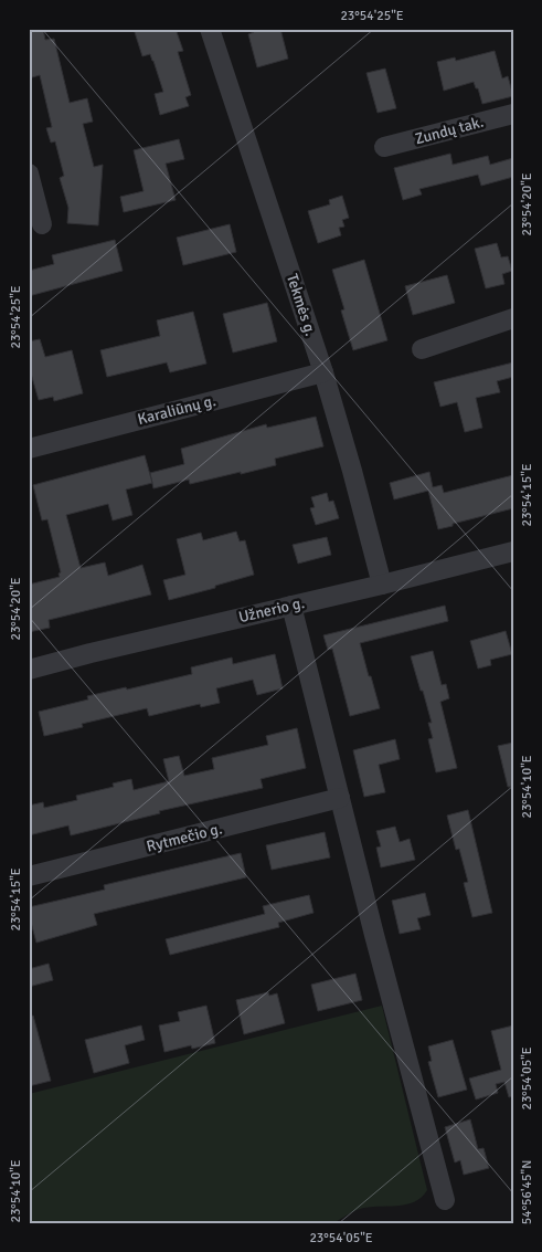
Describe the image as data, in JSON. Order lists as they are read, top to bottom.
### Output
{
  "streets": {
    "street": [
      "Zundų tak.",
      "Tekmės g.",
      "Karaliūnų g.",
      "Užnerio g.",
      "Rytmečio g."
    ]
  },
  "crossings": [
    ["Tekmės g.", "Karaliūnų g."],
    ["Tekmės g.", "Užnerio g."]
  ],
  "coordinates": [
    "23°54'25\"E",
    "23°54'20\"E",
    "23°54'15\"E",
    "23°54'10\"E",
    "23°54'05\"E",
    "54°56'45\"N"
  ]
}
